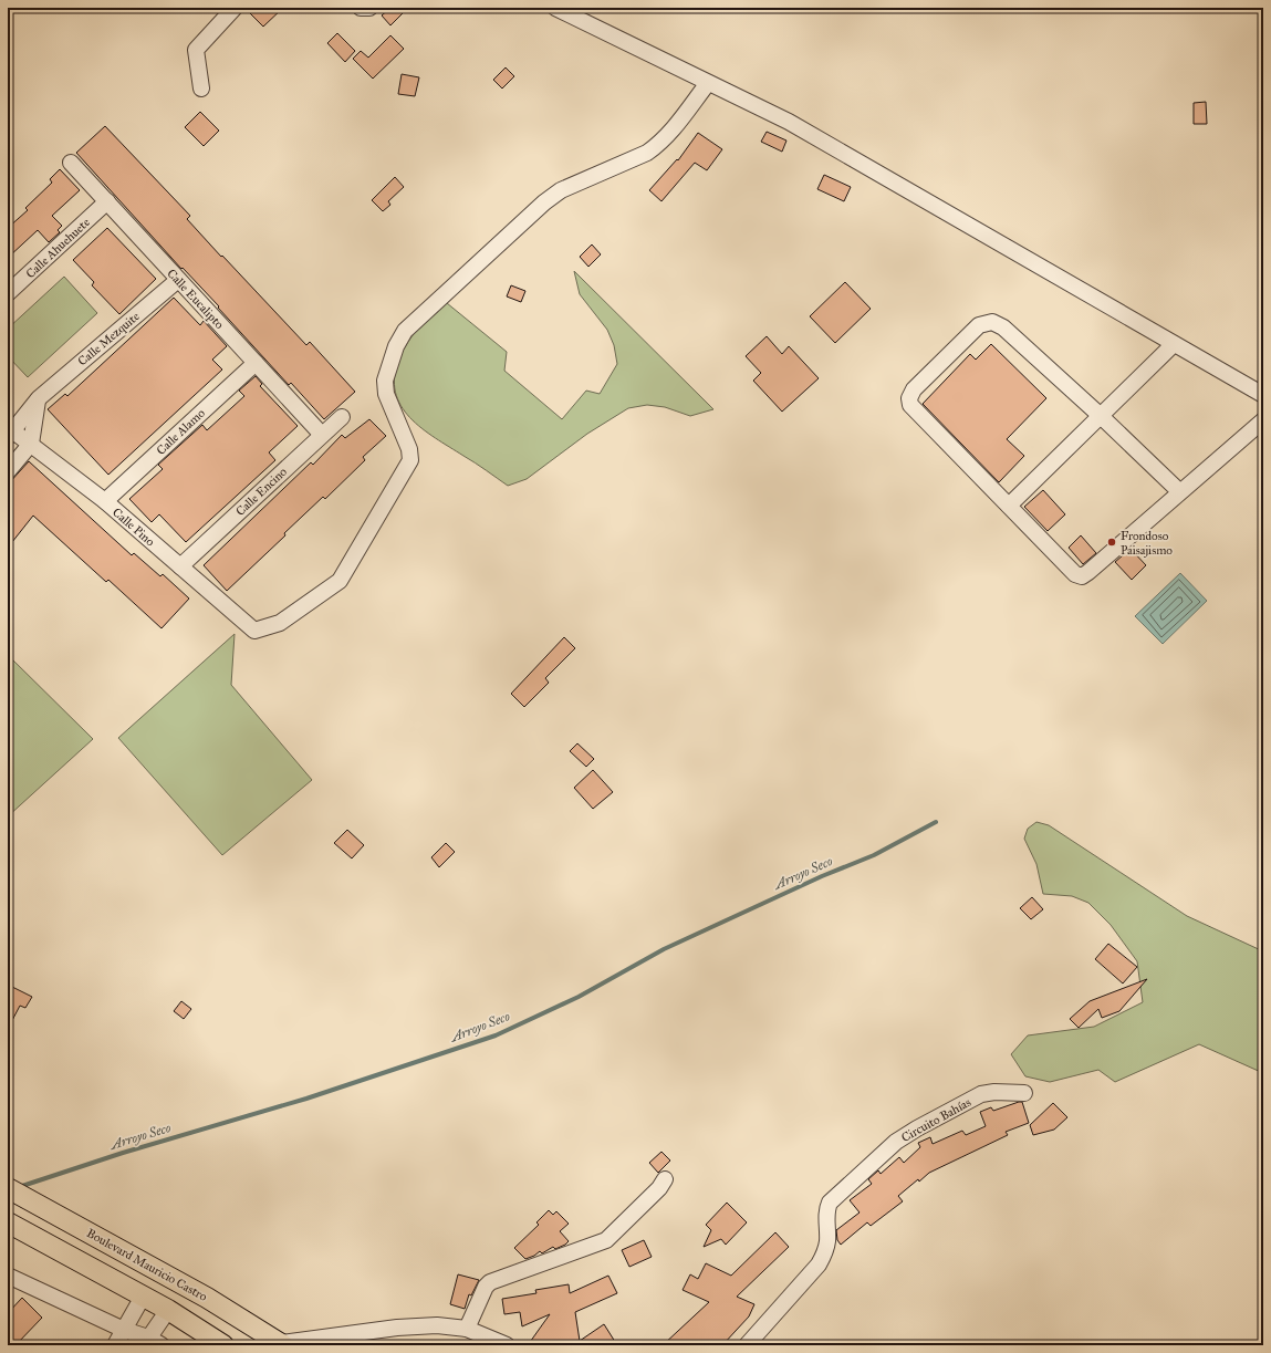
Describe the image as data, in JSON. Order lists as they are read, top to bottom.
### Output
{
  "streets": {
    "main road": ["Boulevard Mauricio Castro"],
    "street": [
      "Calle Ahuehuete",
      "Calle Eucalipto",
      "Calle Mezquite",
      "Calle Alamo",
      "Calle Encino",
      "Calle Pino",
      "Circuito Bahías"
    ]
  },
  "crossings": [
    ["Calle Ahuehuete", "Calle Eucalipto"],
    ["Calle Eucalipto", "Calle Mezquite"],
    ["Calle Eucalipto", "Calle Alamo"],
    ["Calle Eucalipto", "Calle Encino"],
    ["Calle Mezquite", "Calle Pino"],
    ["Calle Alamo", "Calle Pino"],
    ["Calle Encino", "Calle Pino"]
  ],
  "water": ["Arroyo Seco"],
  "places": ["Frondoso Paisajismo"]
}
